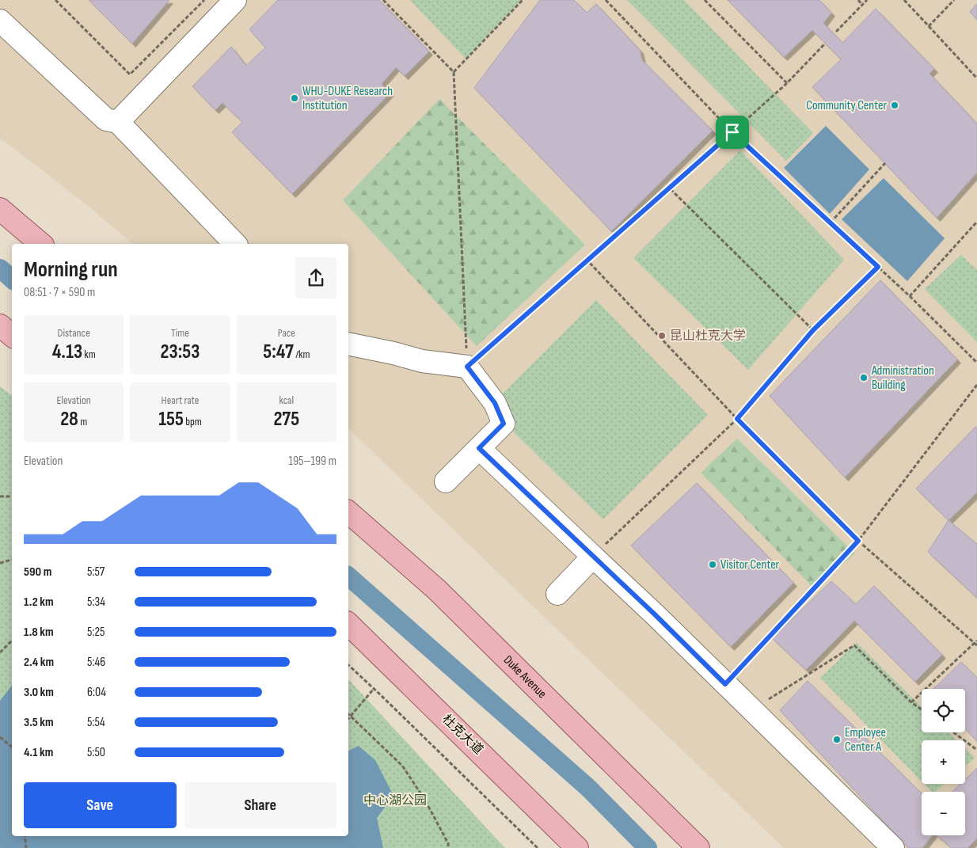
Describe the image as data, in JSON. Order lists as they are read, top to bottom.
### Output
{
  "streets": {
    "main road": ["Duke Avenue", "杜克大道"]
  },
  "parks": ["中心湖公园"],
  "places": [
    "WHU-DUKE Research Institution",
    "Community Center",
    "昆山杜克大学",
    "Administration Building",
    "Visitor Center",
    "Employee Center A"
  ],
  "page": {
    "heading": ["Morning run", "08:51 · 7 × 590 m"],
    "stats": [
      ["Distance", "4.13 km"],
      ["Time", "23:53"],
      ["Pace", "5:47 /km"],
      ["Elevation", "28 m"],
      ["Heart rate", "155 bpm"],
      ["kcal", "275"]
    ],
    "chart": ["Elevation", "195–199 m"],
    "list": [
      {
        "name": "590 m",
        "note": "5:57"
      },
      {
        "name": "1.2 km",
        "note": "5:34"
      },
      {
        "name": "1.8 km",
        "note": "5:25"
      },
      {
        "name": "2.4 km",
        "note": "5:46"
      },
      {
        "name": "3.0 km",
        "note": "6:04"
      },
      {
        "name": "3.5 km",
        "note": "5:54"
      },
      {
        "name": "4.1 km",
        "note": "5:50"
      }
    ],
    "map_buttons": ["+", "−"],
    "buttons": ["Save", "Share"]
  }
}
